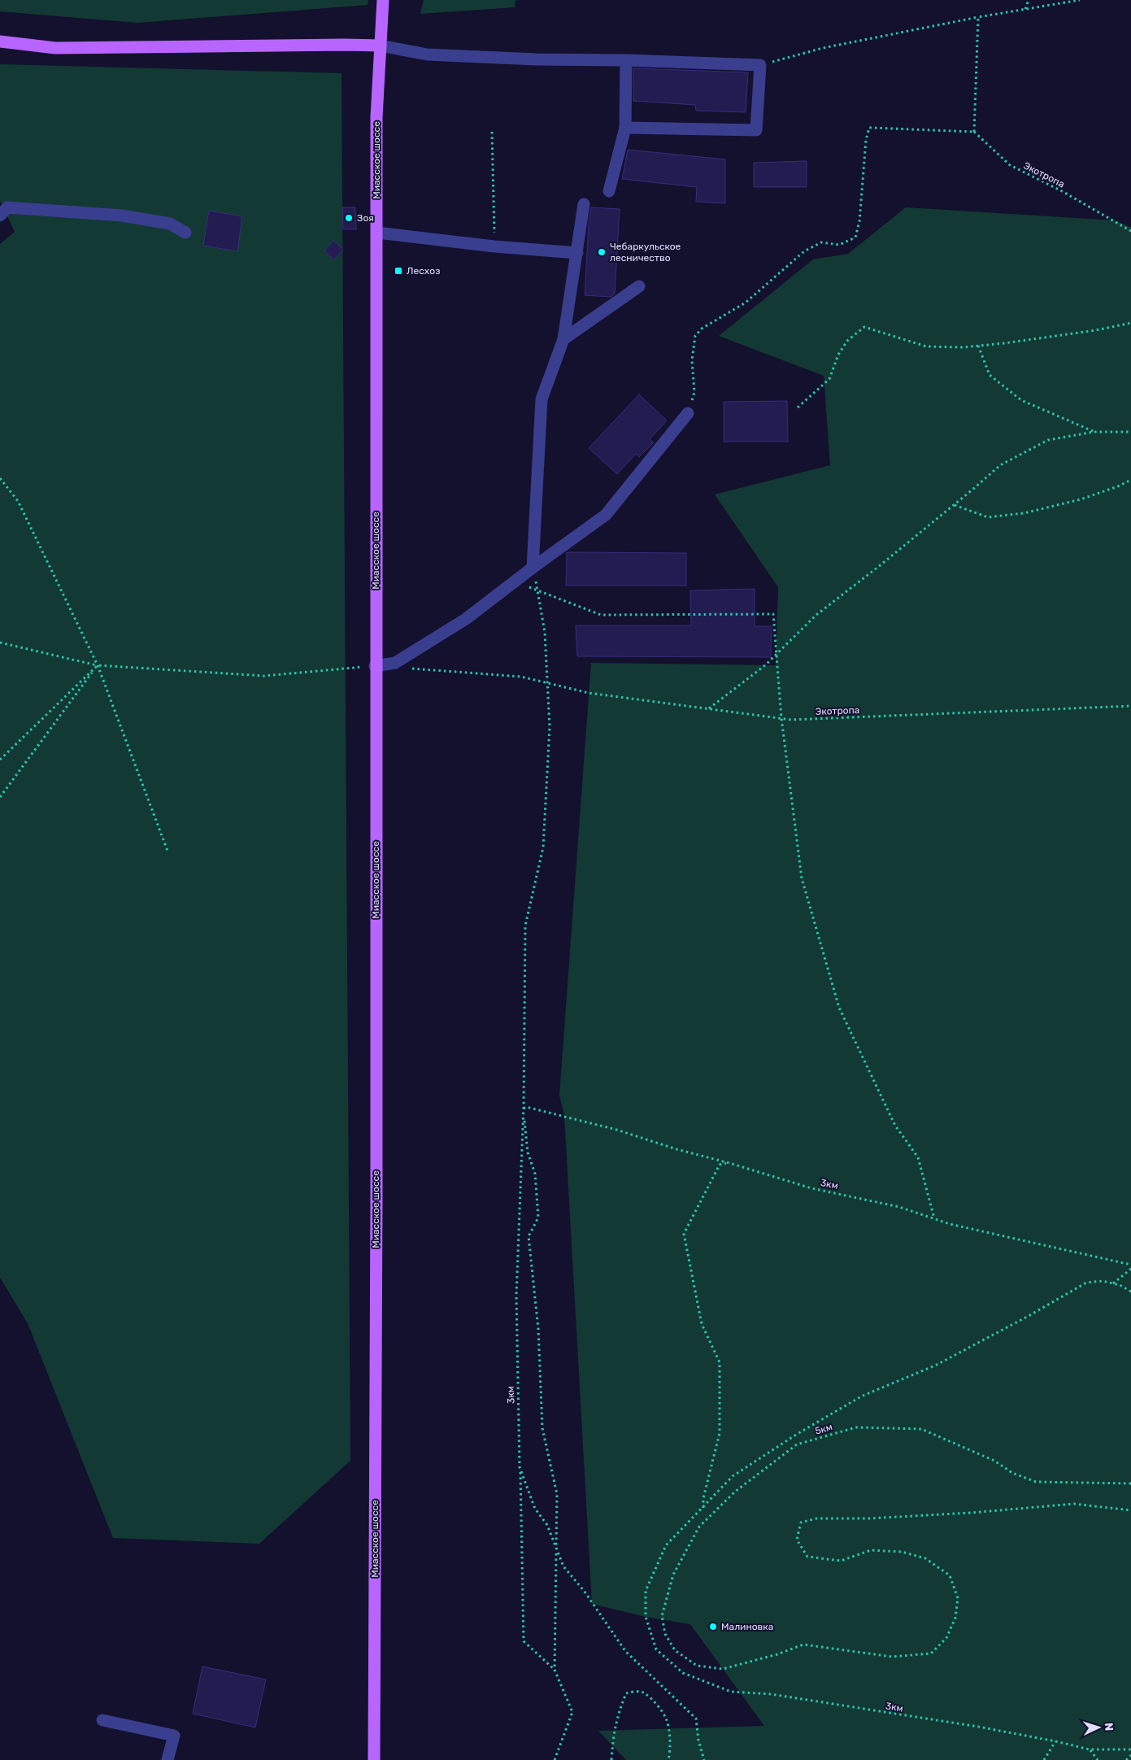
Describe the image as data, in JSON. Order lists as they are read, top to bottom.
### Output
{
  "streets": {
    "main road": ["Миасское шоссе"],
    "path": ["Экотропа", "3км", "5км"]
  },
  "places": {
    "other": ["Зоя", "Чебаркульское лесничество", "Малиновка"],
    "transit": ["Лесхоз"]
  },
  "north": "right"
}
